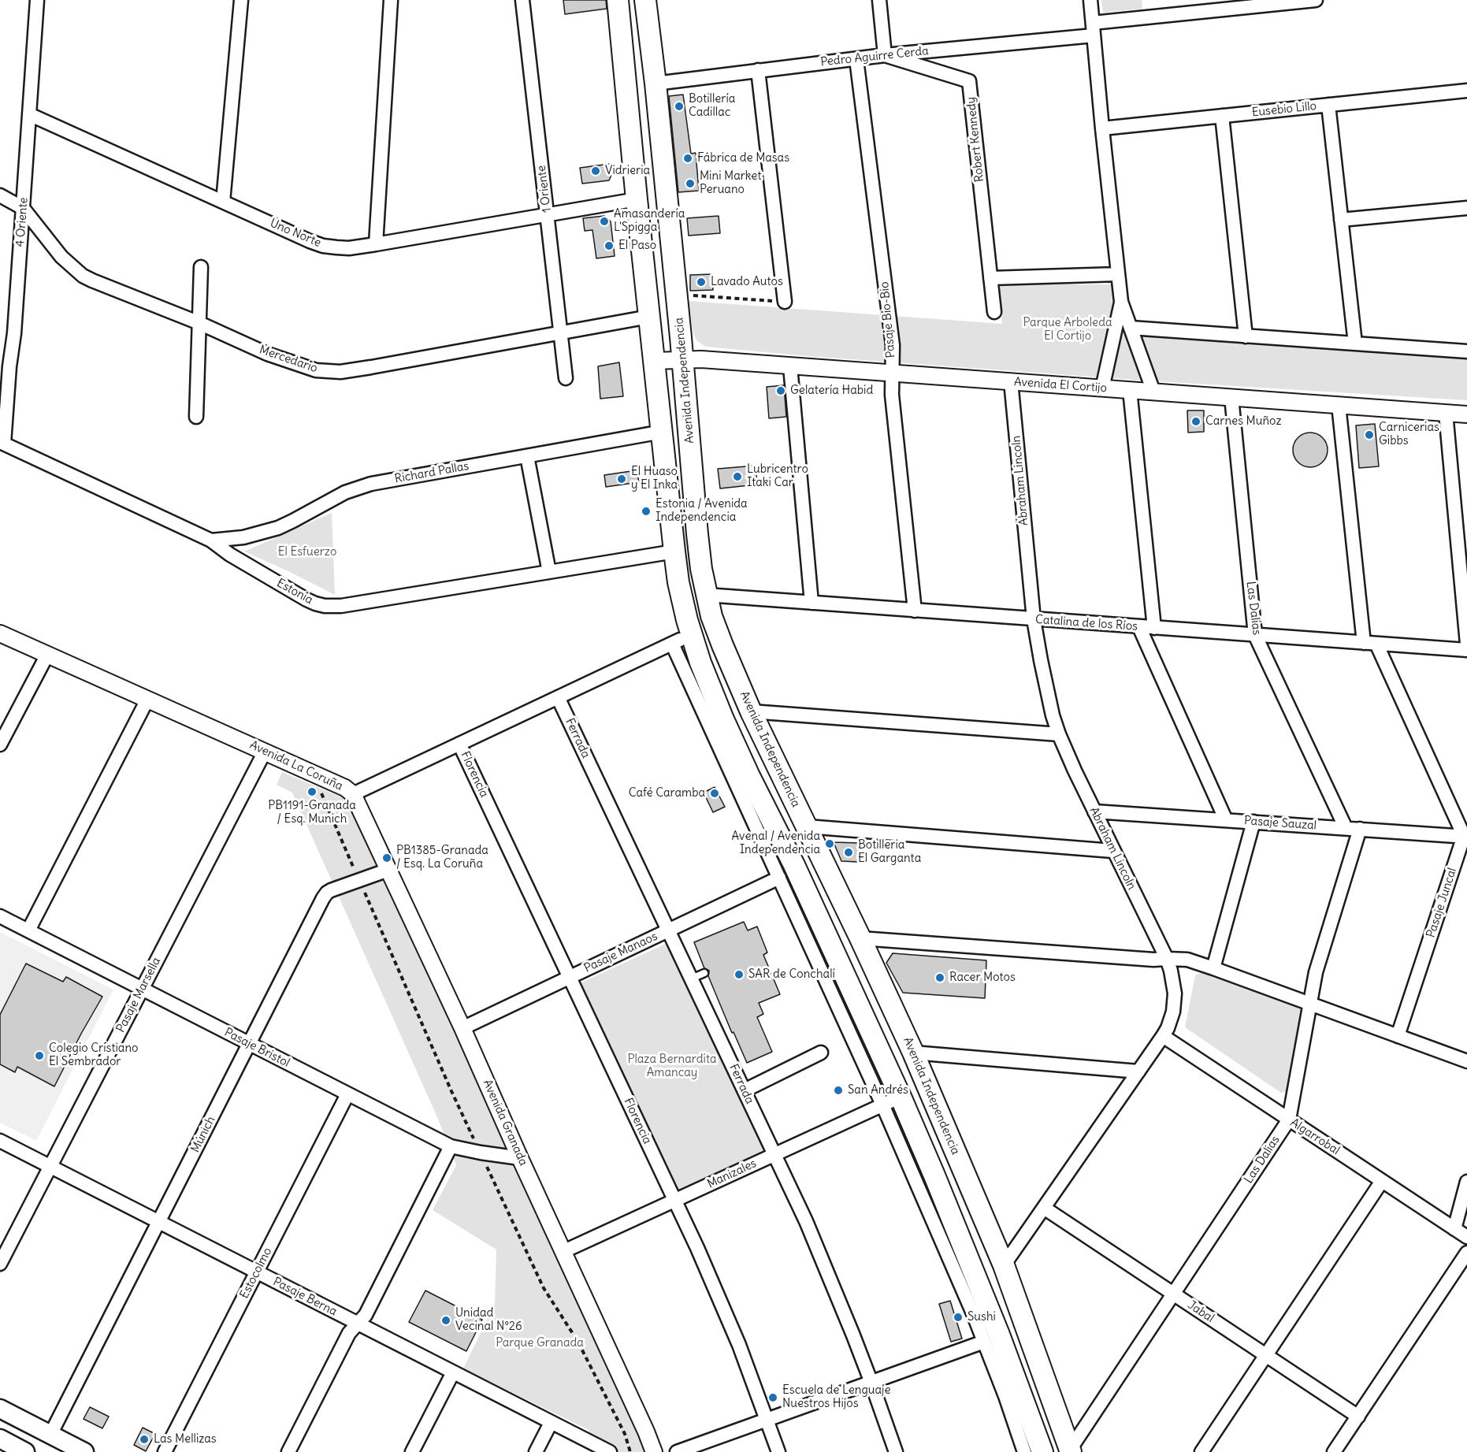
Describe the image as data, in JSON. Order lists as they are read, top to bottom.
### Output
{
  "streets": {
    "main road": ["Avenida Independencia"],
    "street": [
      "Pedro Aguirre Cerda",
      "Eusebio Lillo",
      "Robert Kennedy",
      "1 Oriente",
      "4 Oriente",
      "Uno Norte",
      "Pasaje Bio-Bio",
      "Mercedario",
      "Avenida El Cortijo",
      "Richard Pallas",
      "Abraham Lincoln",
      "Estonia",
      "Las Dalias",
      "Catalina de los Ríos",
      "Ferrada",
      "Avenida La Coruña",
      "Florencia",
      "Pasaje Sauzal",
      "Pasaje Juncal",
      "Pasaje Manaos",
      "Pasaje Marsella",
      "Pasaje Bristol",
      "Avenida Granada",
      "Múnich",
      "Algarrobal",
      "Manizales",
      "Estocolmo",
      "Pasaje Berna",
      "Jabal"
    ]
  },
  "crossings": [
    ["Pedro Aguirre Cerda", "Robert Kennedy"],
    ["Pedro Aguirre Cerda", "Pasaje Bio-Bio"],
    ["Pedro Aguirre Cerda", "Avenida Independencia"],
    ["1 Oriente", "Uno Norte"],
    ["1 Oriente", "Mercedario"],
    ["4 Oriente", "Uno Norte"],
    ["4 Oriente", "Mercedario"],
    ["4 Oriente", "Estonia"],
    ["Pasaje Bio-Bio", "Avenida El Cortijo"],
    ["Pasaje Bio-Bio", "Catalina de los Ríos"],
    ["Avenida Independencia", "Avenida El Cortijo"],
    ["Avenida Independencia", "Abraham Lincoln"],
    ["Avenida Independencia", "Las Dalias"],
    ["Avenida Independencia", "Catalina de los Ríos"],
    ["Avenida El Cortijo", "Abraham Lincoln"],
    ["Avenida El Cortijo", "Las Dalias"],
    ["Richard Pallas", "Estonia"],
    ["Abraham Lincoln", "Catalina de los Ríos"],
    ["Abraham Lincoln", "Pasaje Sauzal"],
    ["Abraham Lincoln", "Algarrobal"],
    ["Abraham Lincoln", "Jabal"],
    ["Las Dalias", "Catalina de los Ríos"],
    ["Las Dalias", "Pasaje Sauzal"],
    ["Las Dalias", "Algarrobal"],
    ["Las Dalias", "Jabal"],
    ["Ferrada", "Avenida La Coruña"],
    ["Ferrada", "Pasaje Manaos"],
    ["Ferrada", "Manizales"],
    ["Avenida La Coruña", "Florencia"],
    ["Avenida La Coruña", "Pasaje Marsella"],
    ["Avenida La Coruña", "Avenida Granada"],
    ["Florencia", "Pasaje Manaos"],
    ["Florencia", "Manizales"],
    ["Pasaje Sauzal", "Pasaje Juncal"],
    ["Pasaje Manaos", "Avenida Granada"],
    ["Pasaje Marsella", "Pasaje Bristol"],
    ["Pasaje Marsella", "Pasaje Berna"],
    ["Pasaje Bristol", "Avenida Granada"],
    ["Pasaje Bristol", "Múnich"],
    ["Pasaje Bristol", "Estocolmo"],
    ["Avenida Granada", "Múnich"],
    ["Avenida Granada", "Manizales"],
    ["Múnich", "Pasaje Berna"],
    ["Estocolmo", "Pasaje Berna"]
  ],
  "parks": [
    "Parque Arboleda El Cortijo",
    "El Esfuerzo",
    "Plaza Bernardita Amancay",
    "Parque Granada"
  ],
  "places": [
    "Botillería Cadillac",
    "Fábrica de Masas",
    "Vidrieria",
    "Mini Market Peruano",
    "Amasandería L'Spigga",
    "El Paso",
    "Lavado Autos",
    "Gelatería Habid",
    "Carnes Muñoz",
    "Carnicerias Gibbs",
    "Lubricentro Itaki Car",
    "El Huaso y El Inka",
    "Estonia / Avenida Independencia",
    "PB1191-Granada / Esq. Munich",
    "Café Caramba",
    "Avenal / Avenida Independencia",
    "Botilleria El Garganta",
    "PB1385-Granada / Esq. La Coruña",
    "SAR de Conchalí",
    "Racer Motos",
    "Colegio Cristiano El Sembrador",
    "San Andrés",
    "Sushi",
    "Unidad Vecinal Nº26",
    "Escuela de Lenguaje Nuestros Hijos",
    "Las Mellizas"
  ]
}
